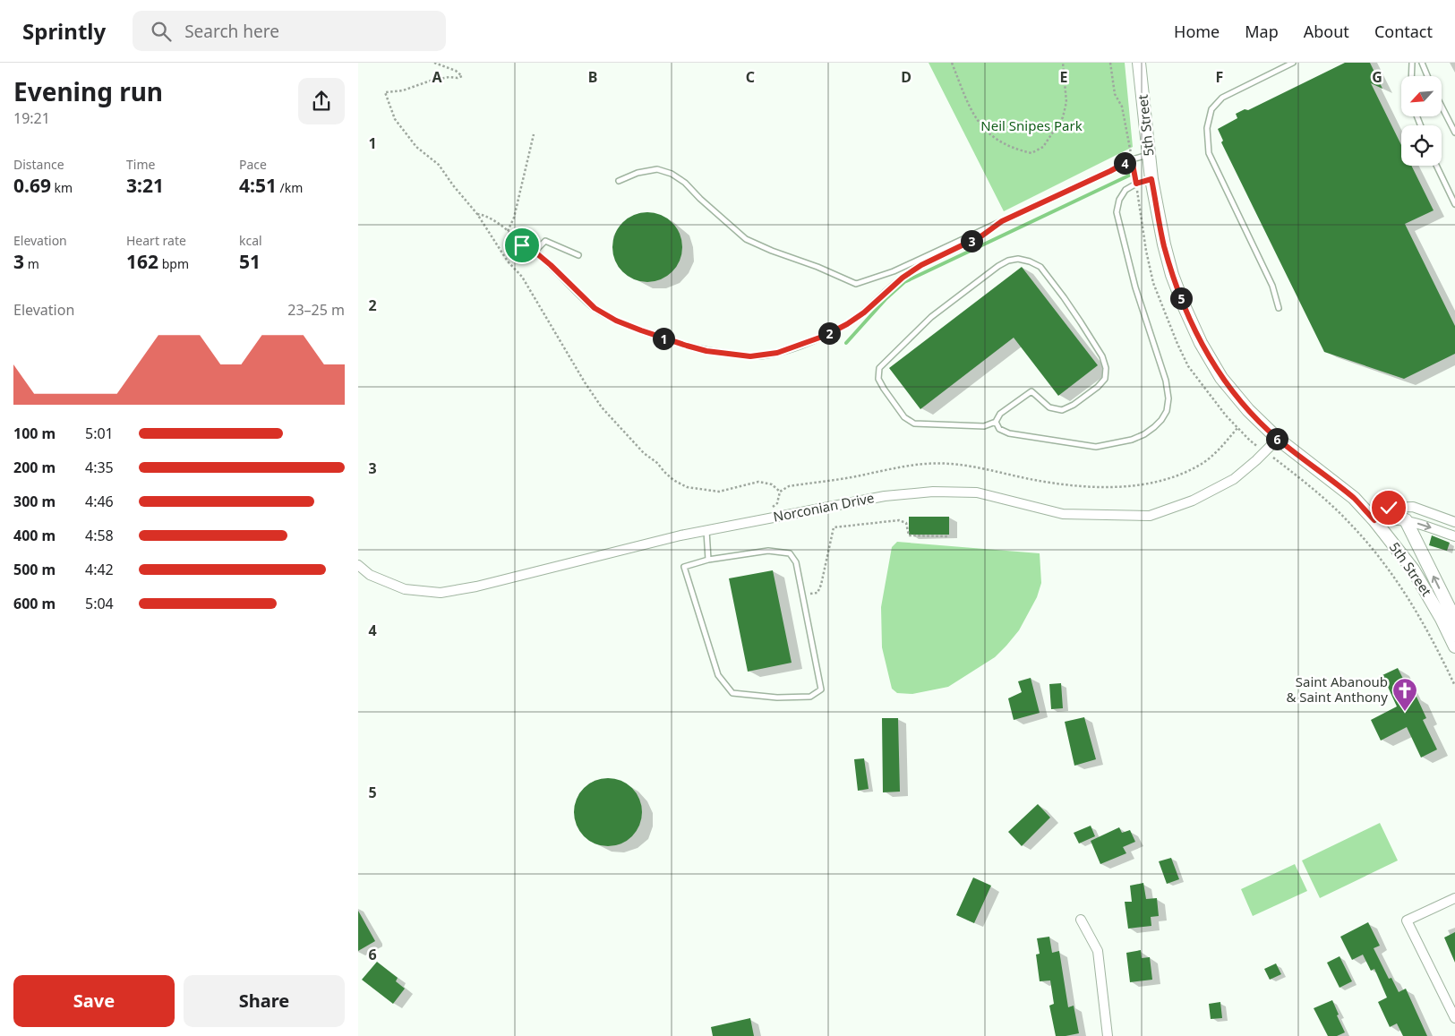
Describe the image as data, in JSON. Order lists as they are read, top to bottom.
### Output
{
  "streets": {
    "street": ["5th Street", "Norconian Drive"]
  },
  "crossings": [
    ["5th Street", "Norconian Drive"]
  ],
  "parks": ["Neil Snipes Park"],
  "places": {
    "church": ["Saint Abanoub & Saint Anthony"]
  },
  "north": "bottom left",
  "page": {
    "header": "Sprintly",
    "search": "Search here",
    "nav": [
      "Home",
      "Map",
      "About",
      "Contact"
    ],
    "heading": ["Evening run", "19:21"],
    "stats": [
      ["Distance", "0.69 km"],
      ["Time", "3:21"],
      ["Pace", "4:51 /km"],
      ["Elevation", "3 m"],
      ["Heart rate", "162 bpm"],
      ["kcal", "51"]
    ],
    "pins": [
      "4",
      "3",
      "5",
      "2",
      "1",
      "6"
    ],
    "chart": ["Elevation", "23–25 m"],
    "list": [
      {
        "name": "100 m",
        "note": "5:01"
      },
      {
        "name": "200 m",
        "note": "4:35"
      },
      {
        "name": "300 m",
        "note": "4:46"
      },
      {
        "name": "400 m",
        "note": "4:58"
      },
      {
        "name": "500 m",
        "note": "4:42"
      },
      {
        "name": "600 m",
        "note": "5:04"
      }
    ],
    "buttons": ["Save", "Share"]
  },
  "grid": {
    "columns": [
      "A",
      "B",
      "C",
      "D",
      "E",
      "F",
      "G"
    ],
    "rows": [
      "1",
      "2",
      "3",
      "4",
      "5",
      "6"
    ]
  }
}
